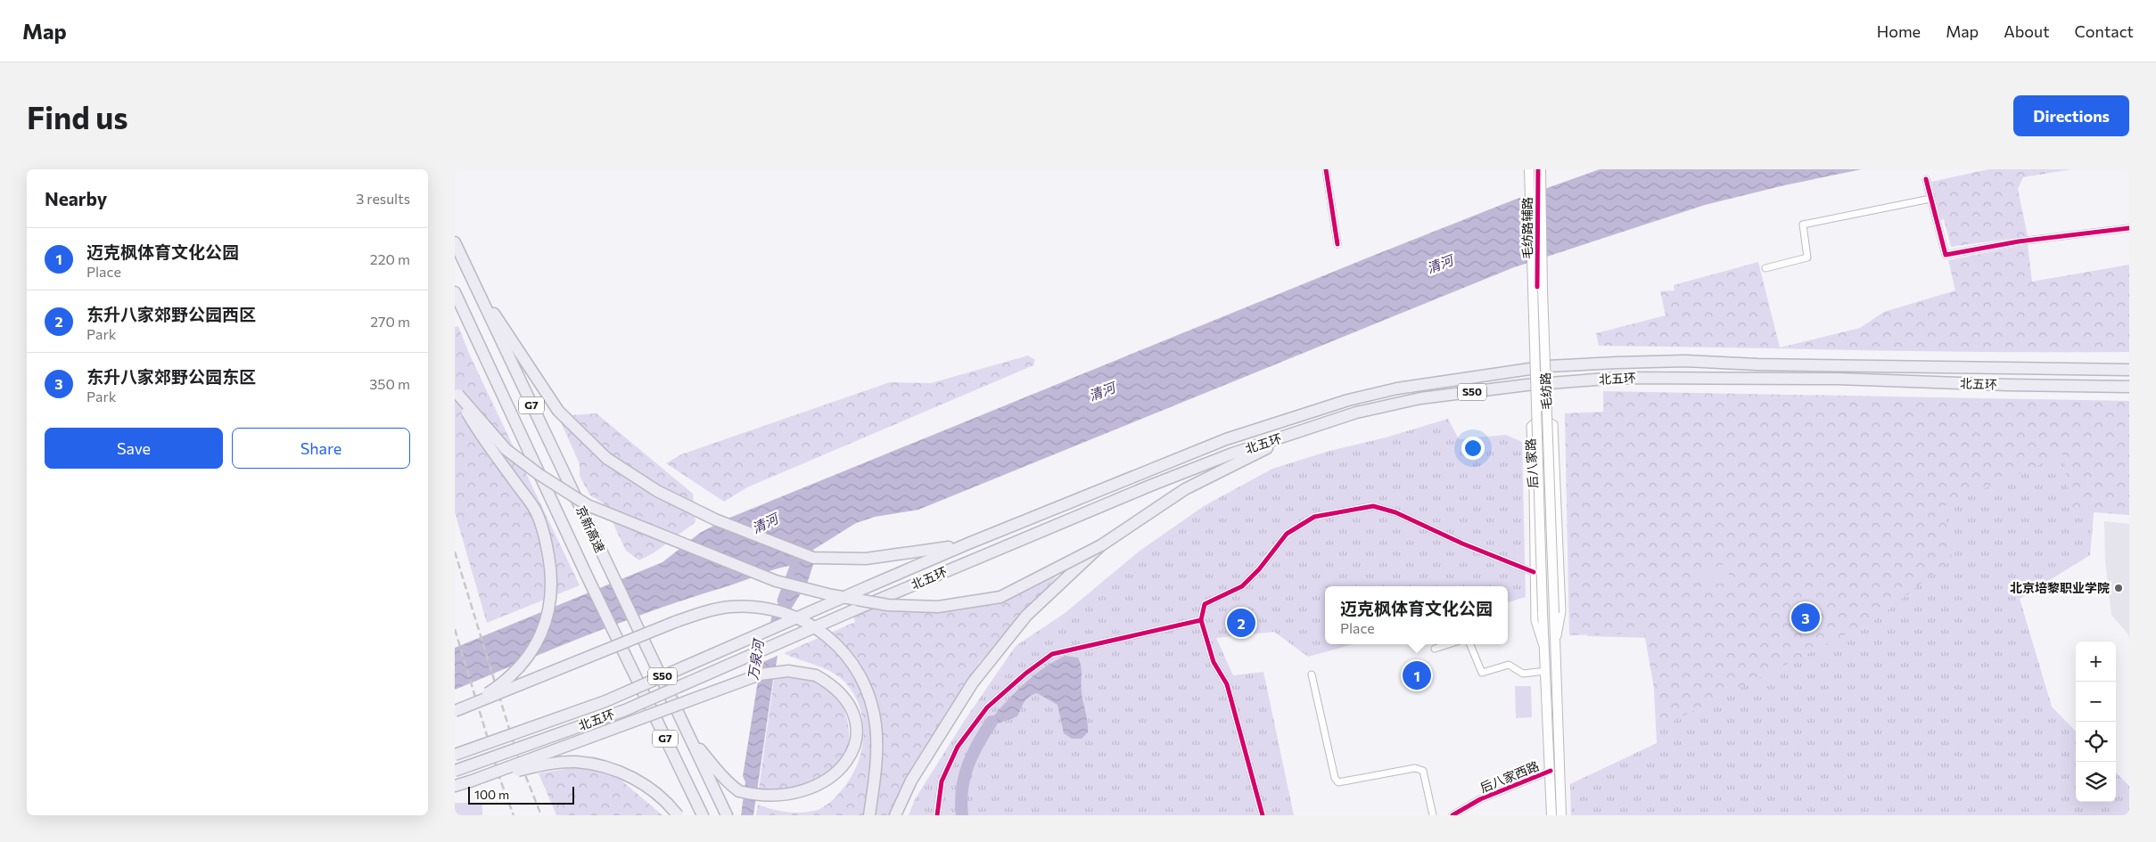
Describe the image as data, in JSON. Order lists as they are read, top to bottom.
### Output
{
  "streets": {
    "highway": [
      "北五环",
      "S50",
      "G7",
      "京新高速"
    ],
    "main road": ["毛纺路", "后八家路"],
    "street": ["毛纺路辅路", "后八家西路"]
  },
  "crossings": [
    ["毛纺路辅路", "毛纺路"],
    ["毛纺路", "后八家路"],
    ["后八家路", "后八家西路"]
  ],
  "water": ["清河", "万泉河"],
  "places": ["北京培黎职业学院"],
  "scale_bar": "100 m",
  "page": {
    "header": "Map",
    "nav": [
      "Home",
      "Map",
      "About",
      "Contact"
    ],
    "buttons": [
      "Directions",
      ["Save", "Share"]
    ],
    "title": "Find us",
    "heading": ["Nearby", "3 results"],
    "list": [
      {
        "mark": "1",
        "name": "迈克枫体育文化公园",
        "note": "Place",
        "value": "220 m"
      },
      {
        "mark": "2",
        "name": "东升八家郊野公园西区",
        "note": "Park",
        "value": "270 m"
      },
      {
        "mark": "3",
        "name": "东升八家郊野公园东区",
        "note": "Park",
        "value": "350 m"
      }
    ],
    "popup": ["迈克枫体育文化公园", "Place"],
    "pins": ["3", "2", "1"],
    "map_buttons": ["+", "−"],
    "scale": "100 m"
  }
}
